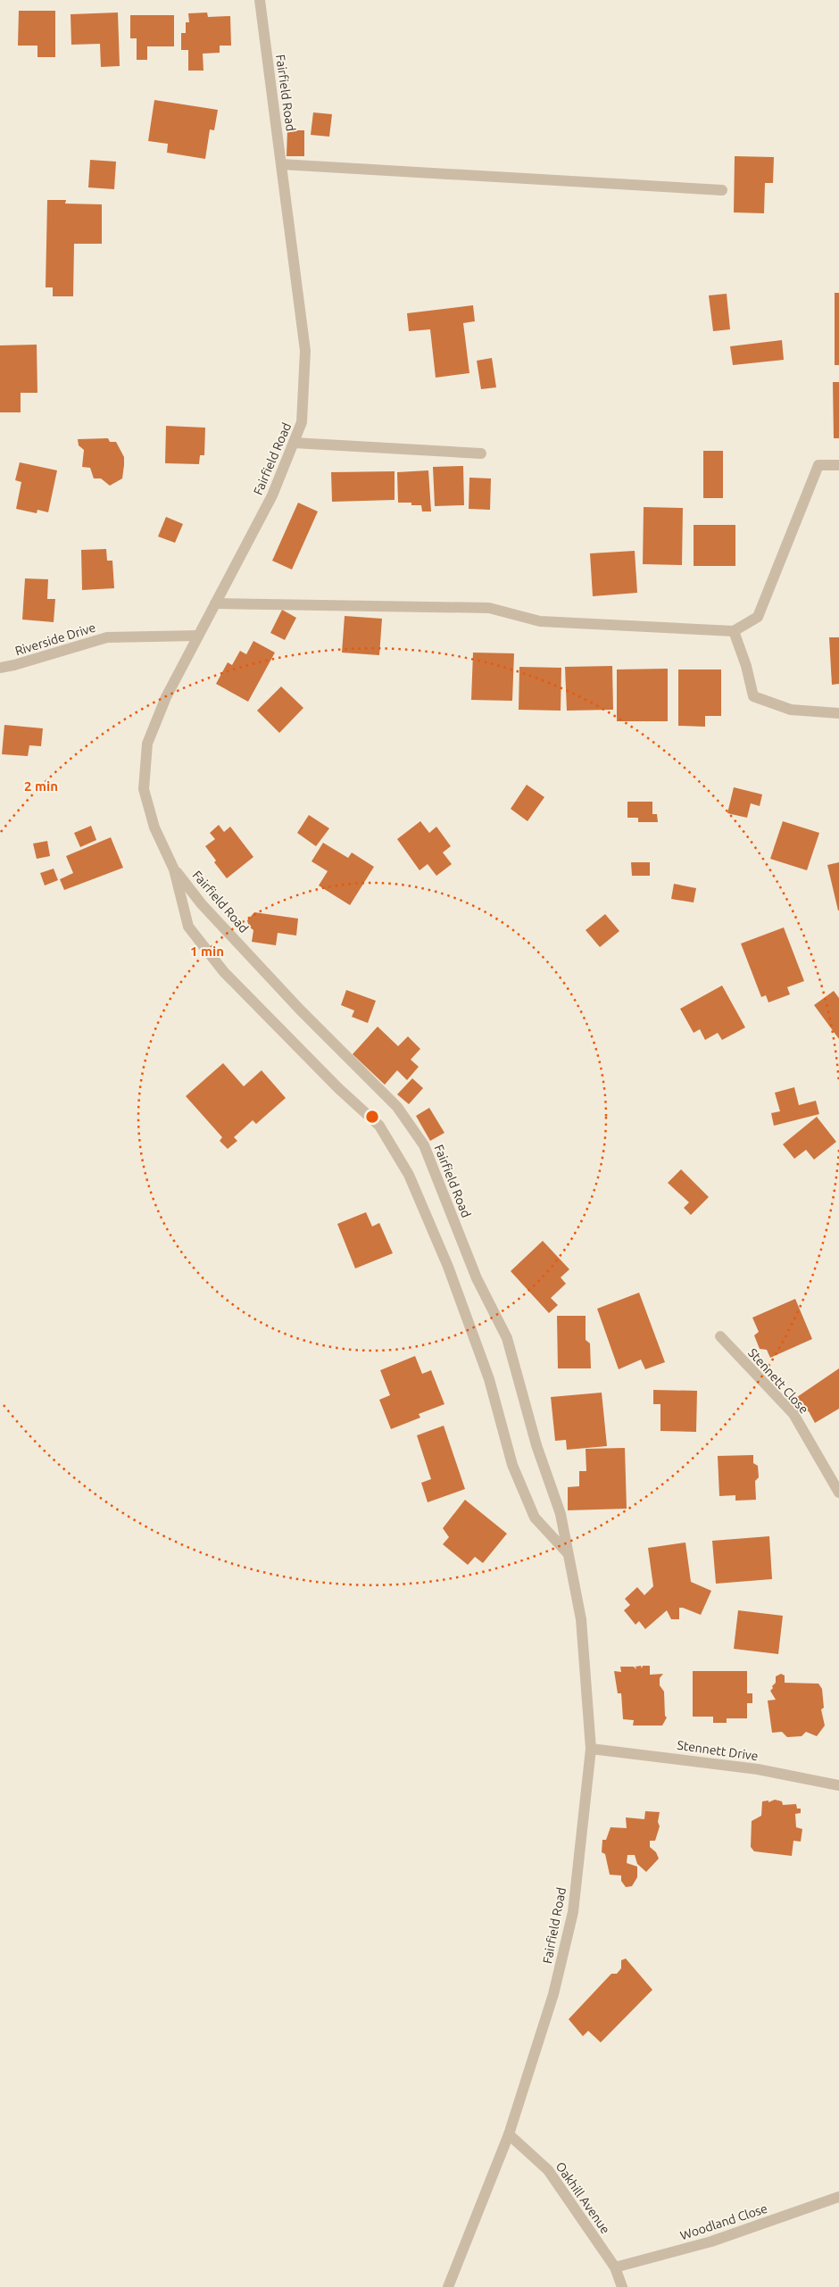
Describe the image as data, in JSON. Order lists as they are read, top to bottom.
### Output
{
  "streets": {
    "street": [
      "Fairfield Road",
      "Riverside Drive",
      "Stennett Close",
      "Stennett Drive",
      "Oakhill Avenue",
      "Woodland Close"
    ]
  },
  "crossings": [
    ["Fairfield Road", "Riverside Drive"],
    ["Fairfield Road", "Stennett Drive"],
    ["Fairfield Road", "Oakhill Avenue"],
    ["Oakhill Avenue", "Woodland Close"]
  ],
  "rings": ["2 min", "1 min"]
}
